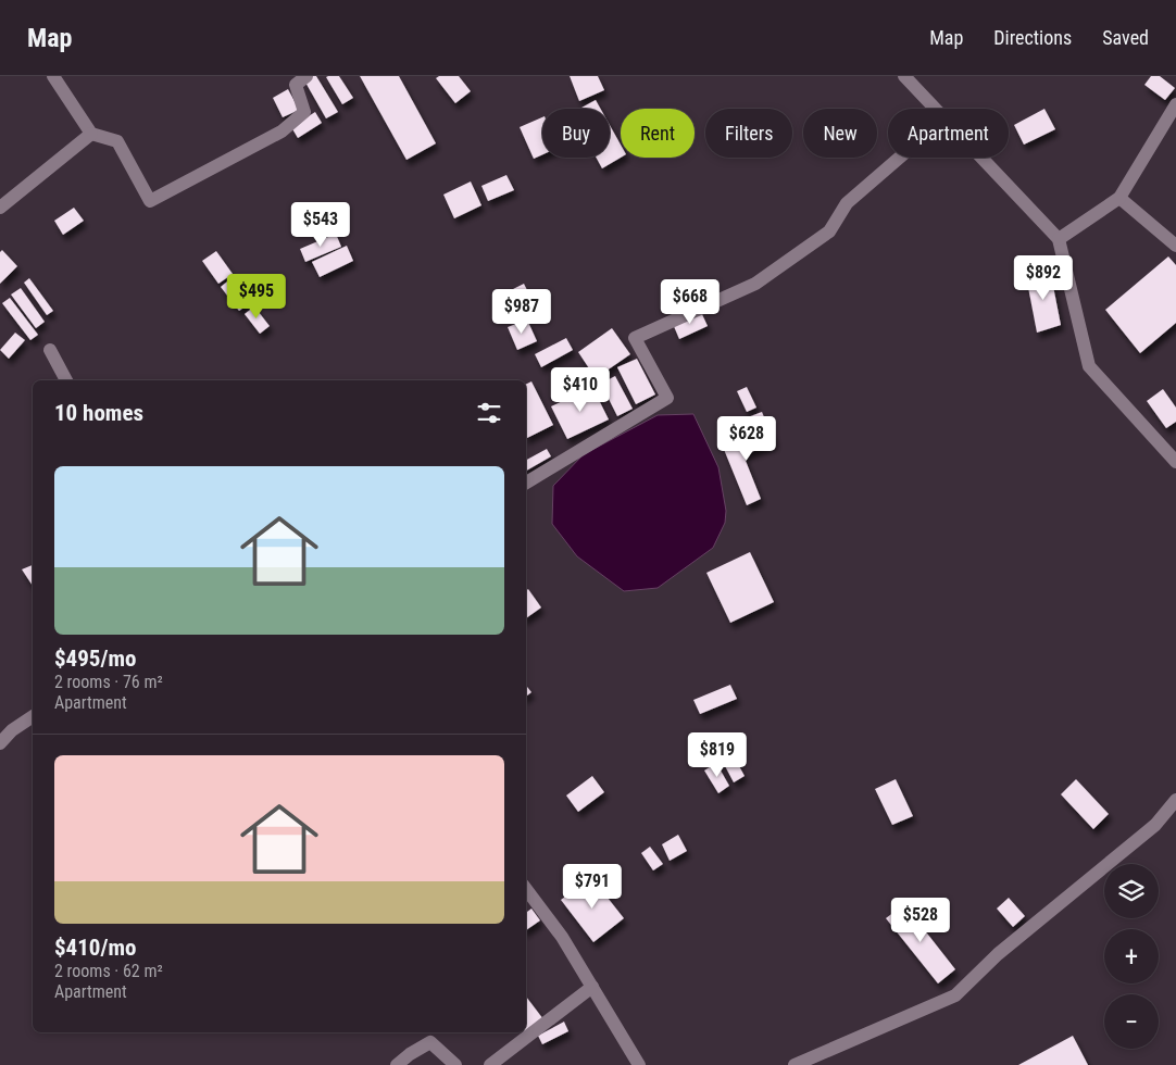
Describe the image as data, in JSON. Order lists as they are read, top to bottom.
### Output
{
  "page": {
    "header": "Map",
    "nav": ["Map", "Directions", "Saved"],
    "chip": [
      "Buy",
      "Rent",
      "Filters",
      "New",
      "Apartment"
    ],
    "price": [
      "$543",
      "$892",
      "$495",
      "$668",
      "$987",
      "$410",
      "$628",
      "$819",
      "$791",
      "$528"
    ],
    "heading": "10 homes",
    "list": [
      {
        "name": "$495/mo",
        "note": "2 rooms · 76 m² · Apartment"
      },
      {
        "name": "$410/mo",
        "note": "2 rooms · 62 m² · Apartment"
      }
    ],
    "map_buttons": ["+", "−"]
  }
}
